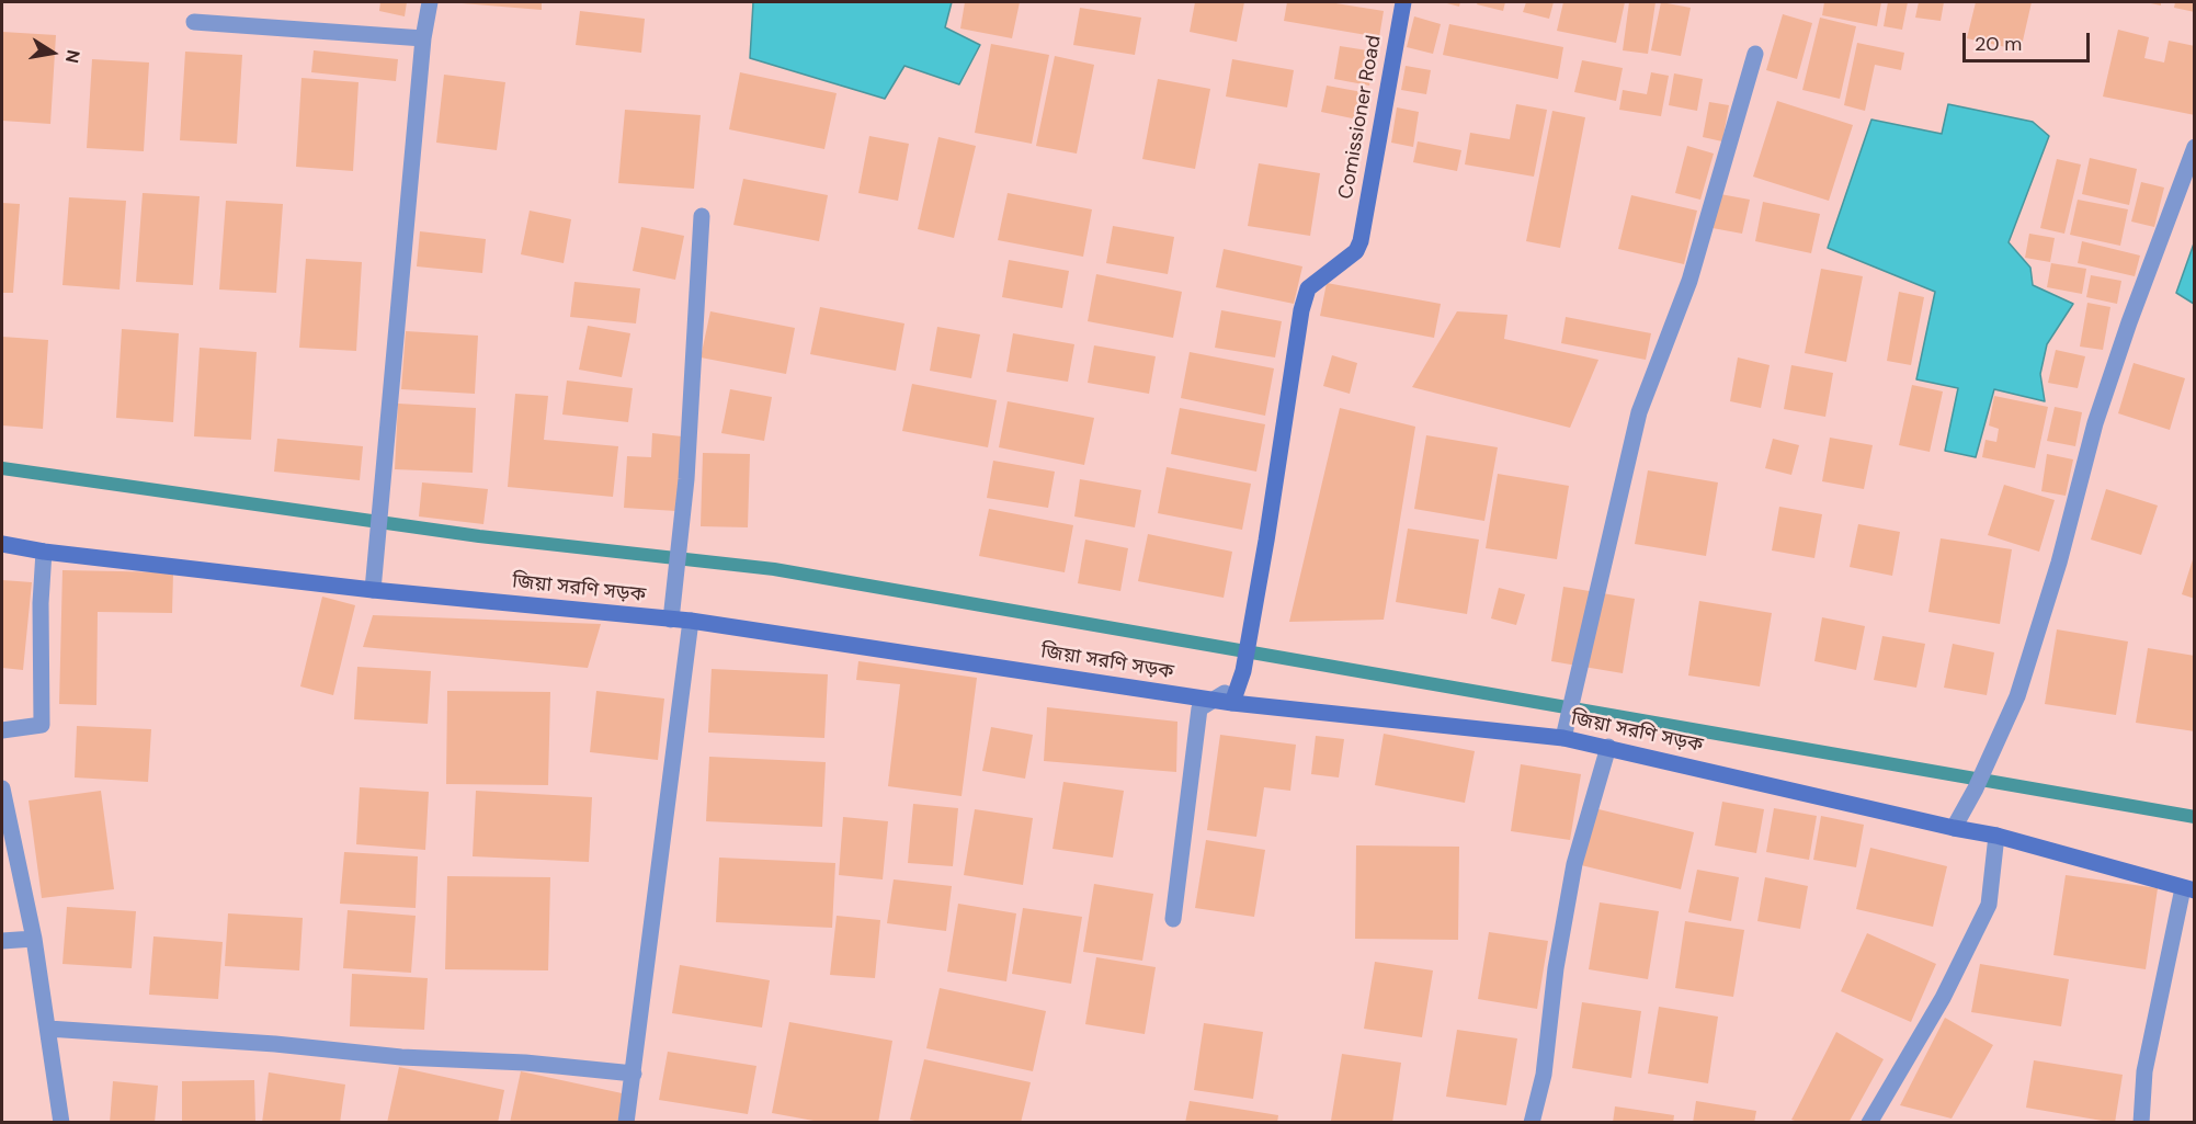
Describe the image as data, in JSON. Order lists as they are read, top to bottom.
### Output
{
  "streets": {
    "main road": ["Comissioner Road", "জিয়া সরণি সড়ক"]
  },
  "crossings": [
    ["Comissioner Road", "জিয়া সরণি সড়ক"]
  ],
  "scale_bar": "20 m",
  "north": "right"
}
